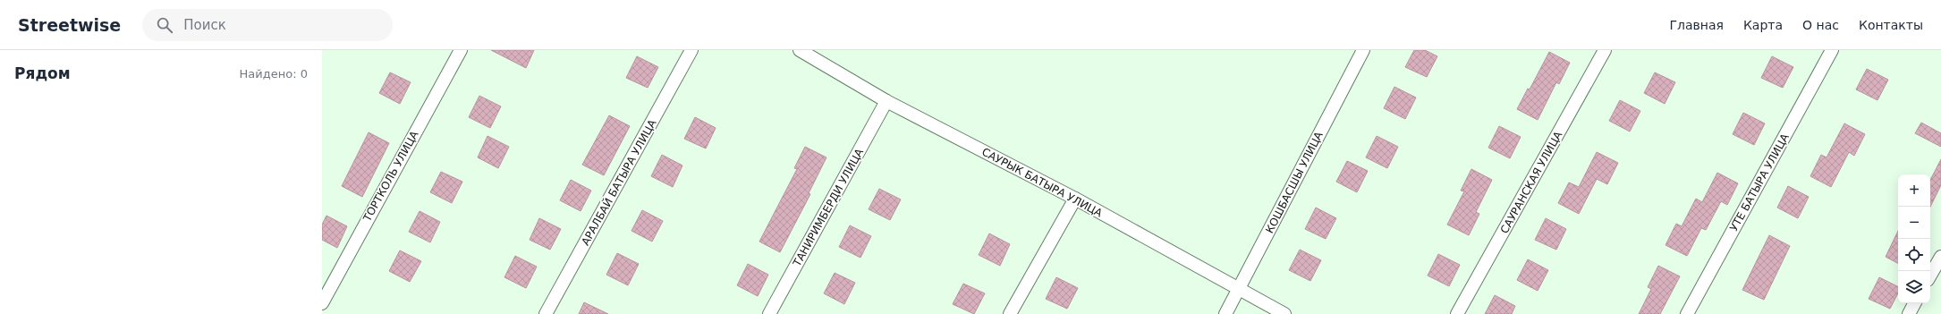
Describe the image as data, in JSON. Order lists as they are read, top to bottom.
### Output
{
  "streets": {
    "street": [
      "ТОРТКОЛЬ УЛИЦА",
      "АРАЛБАЙ БАТЫРА УЛИЦА",
      "САУРЫК БАТЫРА УЛИЦА",
      "КОШБАСШЫ УЛИЦА",
      "САУРАНСКАЯ УЛИЦА",
      "УТЕ БАТЫРА УЛИЦА",
      "ТАНИРИМБЕРДИ УЛИЦА"
    ]
  },
  "crossings": [
    ["САУРЫК БАТЫРА УЛИЦА", "КОШБАСШЫ УЛИЦА"],
    ["САУРЫК БАТЫРА УЛИЦА", "ТАНИРИМБЕРДИ УЛИЦА"]
  ],
  "page": {
    "header": "Streetwise",
    "search": "Поиск",
    "nav": [
      "Главная",
      "Карта",
      "О нас",
      "Контакты"
    ],
    "heading": ["Рядом", "Найдено: 0"],
    "map_buttons": ["+", "−"]
  }
}
